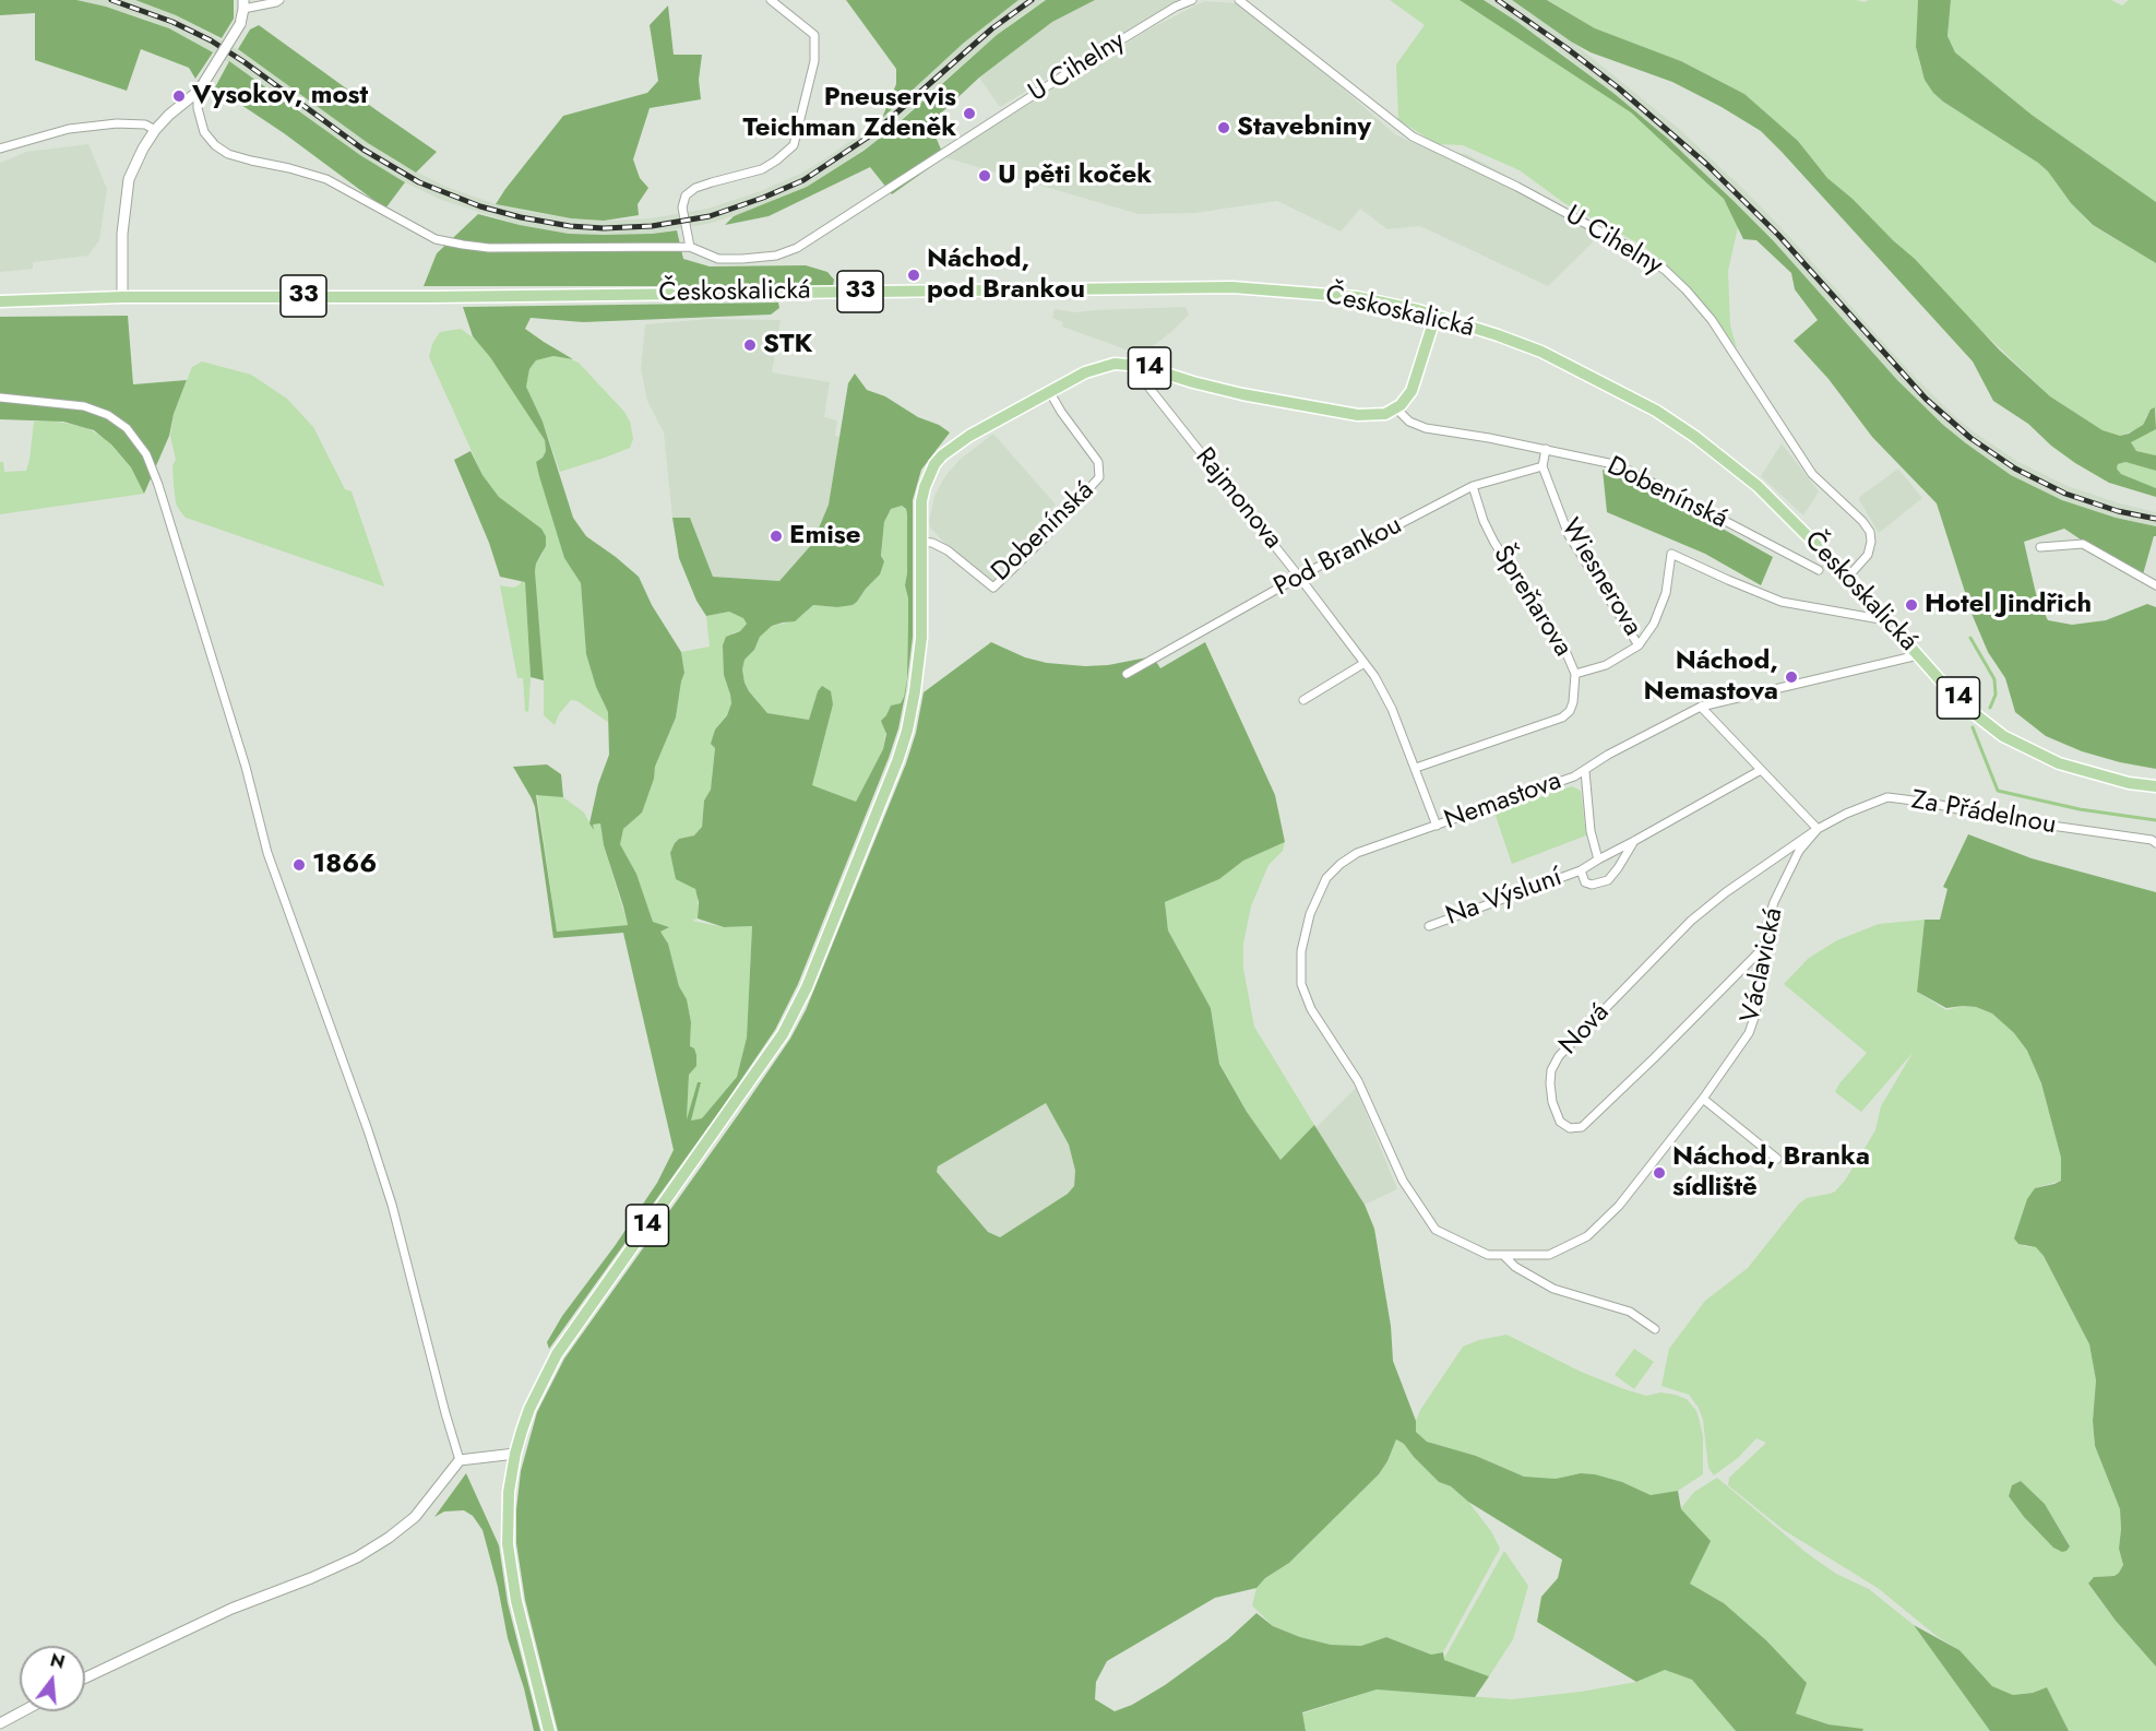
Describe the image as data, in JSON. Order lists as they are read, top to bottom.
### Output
{
  "streets": {
    "main road": ["33", "Českoskalická", "14"],
    "street": [
      "U Cihelny",
      "Dobenínská",
      "Rajmonova",
      "Pod Brankou",
      "Wiesnerova",
      "Špreňarova",
      "Nemastova",
      "Za Přádelnou",
      "Na Výsluní",
      "Václavická",
      "Nová"
    ]
  },
  "crossings": [
    ["U Cihelny", "Českoskalická"],
    ["33", "Českoskalická"],
    ["Českoskalická", "Wiesnerova"],
    ["Českoskalická", "Nemastova"],
    ["14", "Dobenínská"],
    ["14", "Rajmonova"],
    ["Rajmonova", "Pod Brankou"],
    ["Rajmonova", "Špreňarova"],
    ["Rajmonova", "Nemastova"],
    ["Pod Brankou", "Wiesnerova"],
    ["Pod Brankou", "Špreňarova"],
    ["Nemastova", "Václavická"],
    ["Za Přádelnou", "Václavická"],
    ["Za Přádelnou", "Nová"],
    ["Václavická", "Nová"]
  ],
  "places": [
    "Vysokov, most",
    "Pneuservis Teichman Zdeněk",
    "Stavebniny",
    "U pěti koček",
    "Náchod, pod Brankou",
    "STK",
    "Emise",
    "Hotel Jindřich",
    "Náchod, Nemastova",
    "1866",
    "Náchod, Branka sídliště"
  ],
  "north": "top"
}
